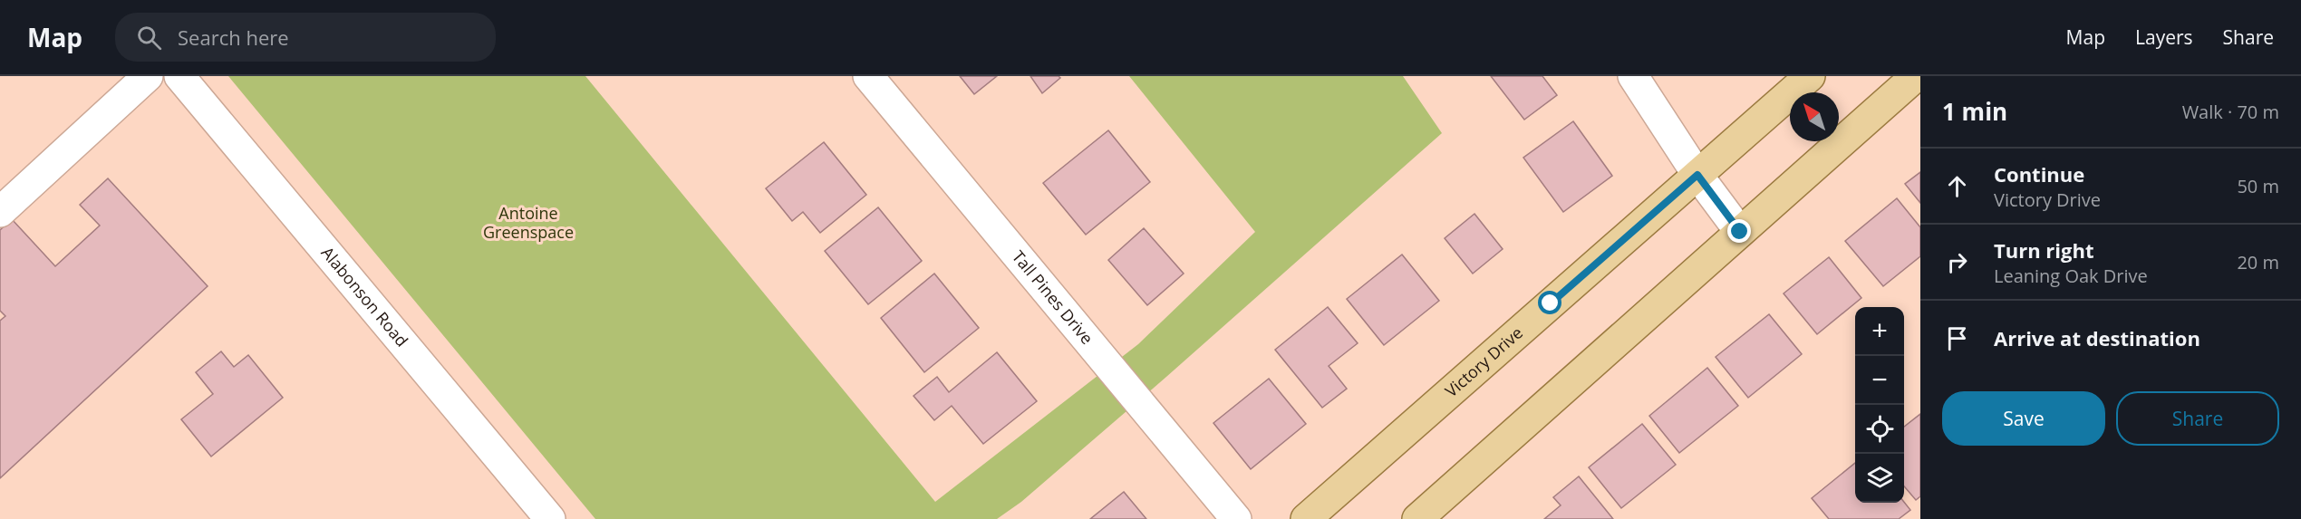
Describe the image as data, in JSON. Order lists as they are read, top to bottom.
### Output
{
  "streets": {
    "main road": ["Victory Drive"],
    "street": ["Alabonson Road", "Tall Pines Drive"]
  },
  "parks": ["Antoine Greenspace"],
  "north": "top left",
  "page": {
    "header": "Map",
    "search": "Search here",
    "nav": ["Map", "Layers", "Share"],
    "heading": ["1 min", "Walk · 70 m"],
    "list": [
      ["Continue", "Victory Drive", "50 m"],
      ["Turn right", "Leaning Oak Drive", "20 m"],
      "Arrive at destination"
    ],
    "map_buttons": ["+", "−"],
    "buttons": ["Save", "Share"]
  }
}
